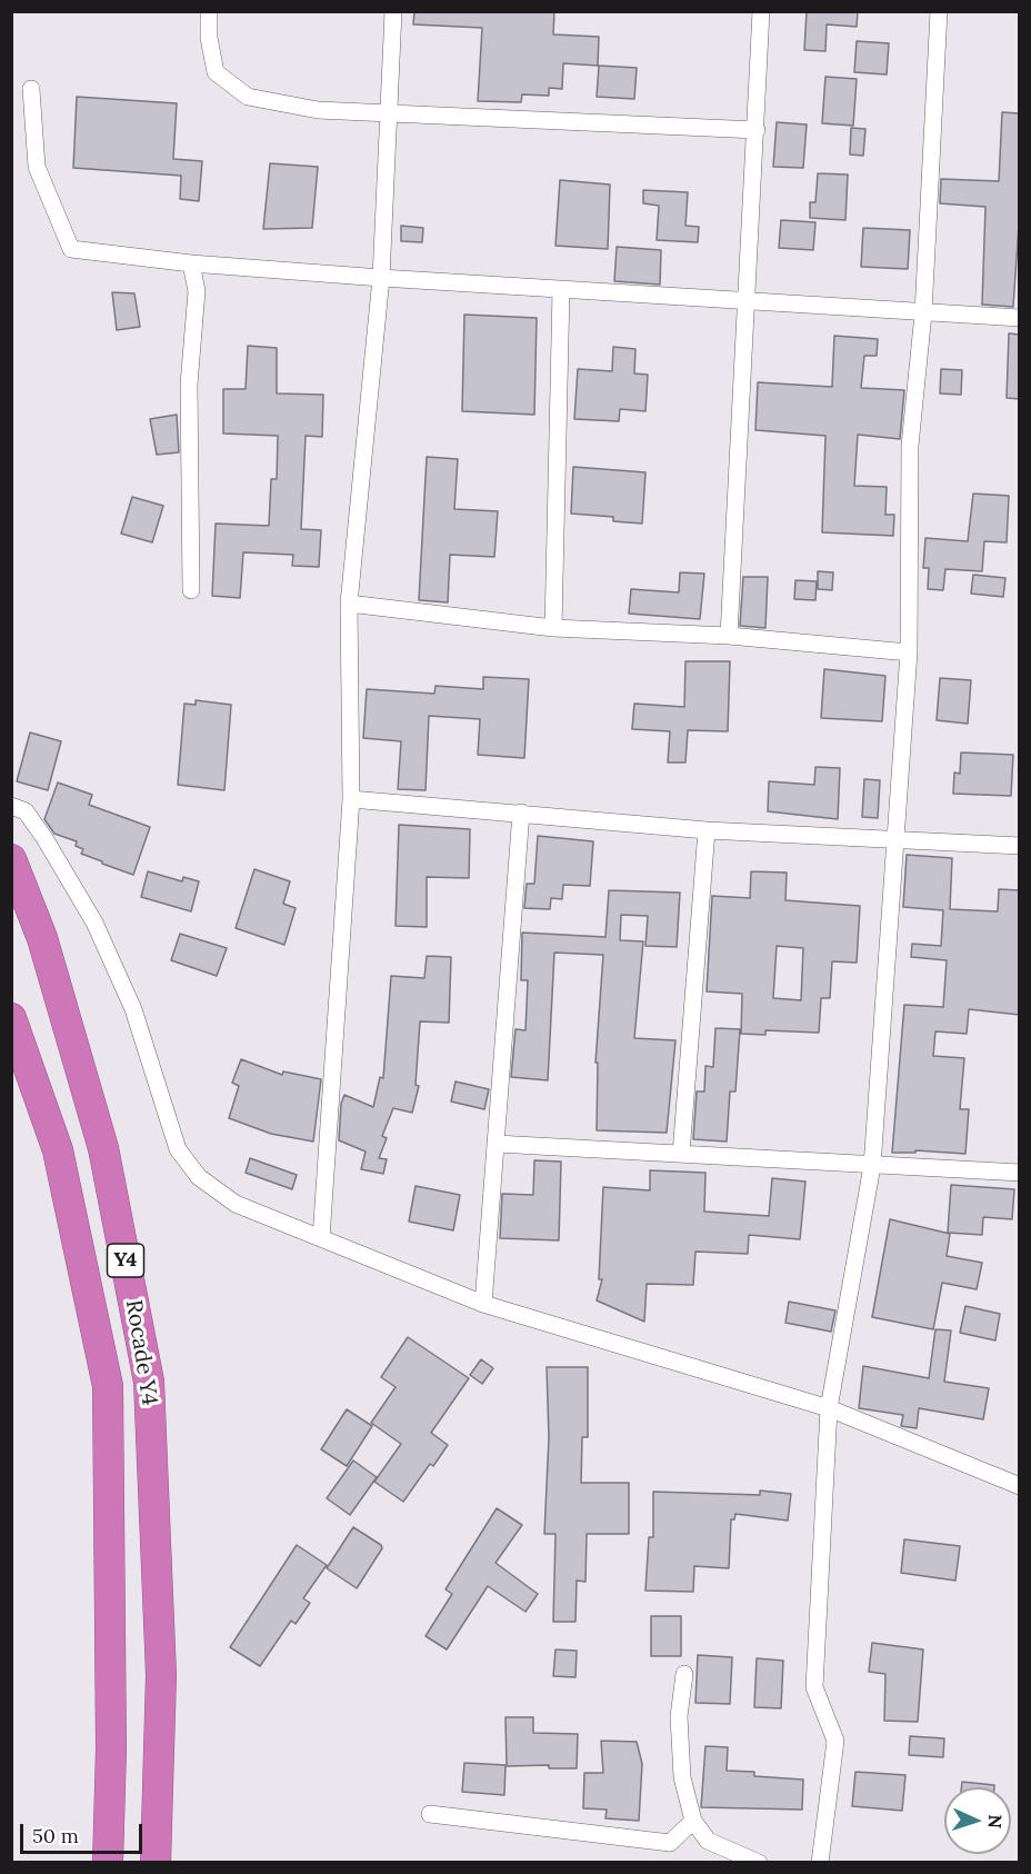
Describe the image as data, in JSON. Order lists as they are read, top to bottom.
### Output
{
  "streets": {
    "highway": ["Y4", "Rocade Y4"]
  },
  "scale_bar": "50 m",
  "north": "right"
}
